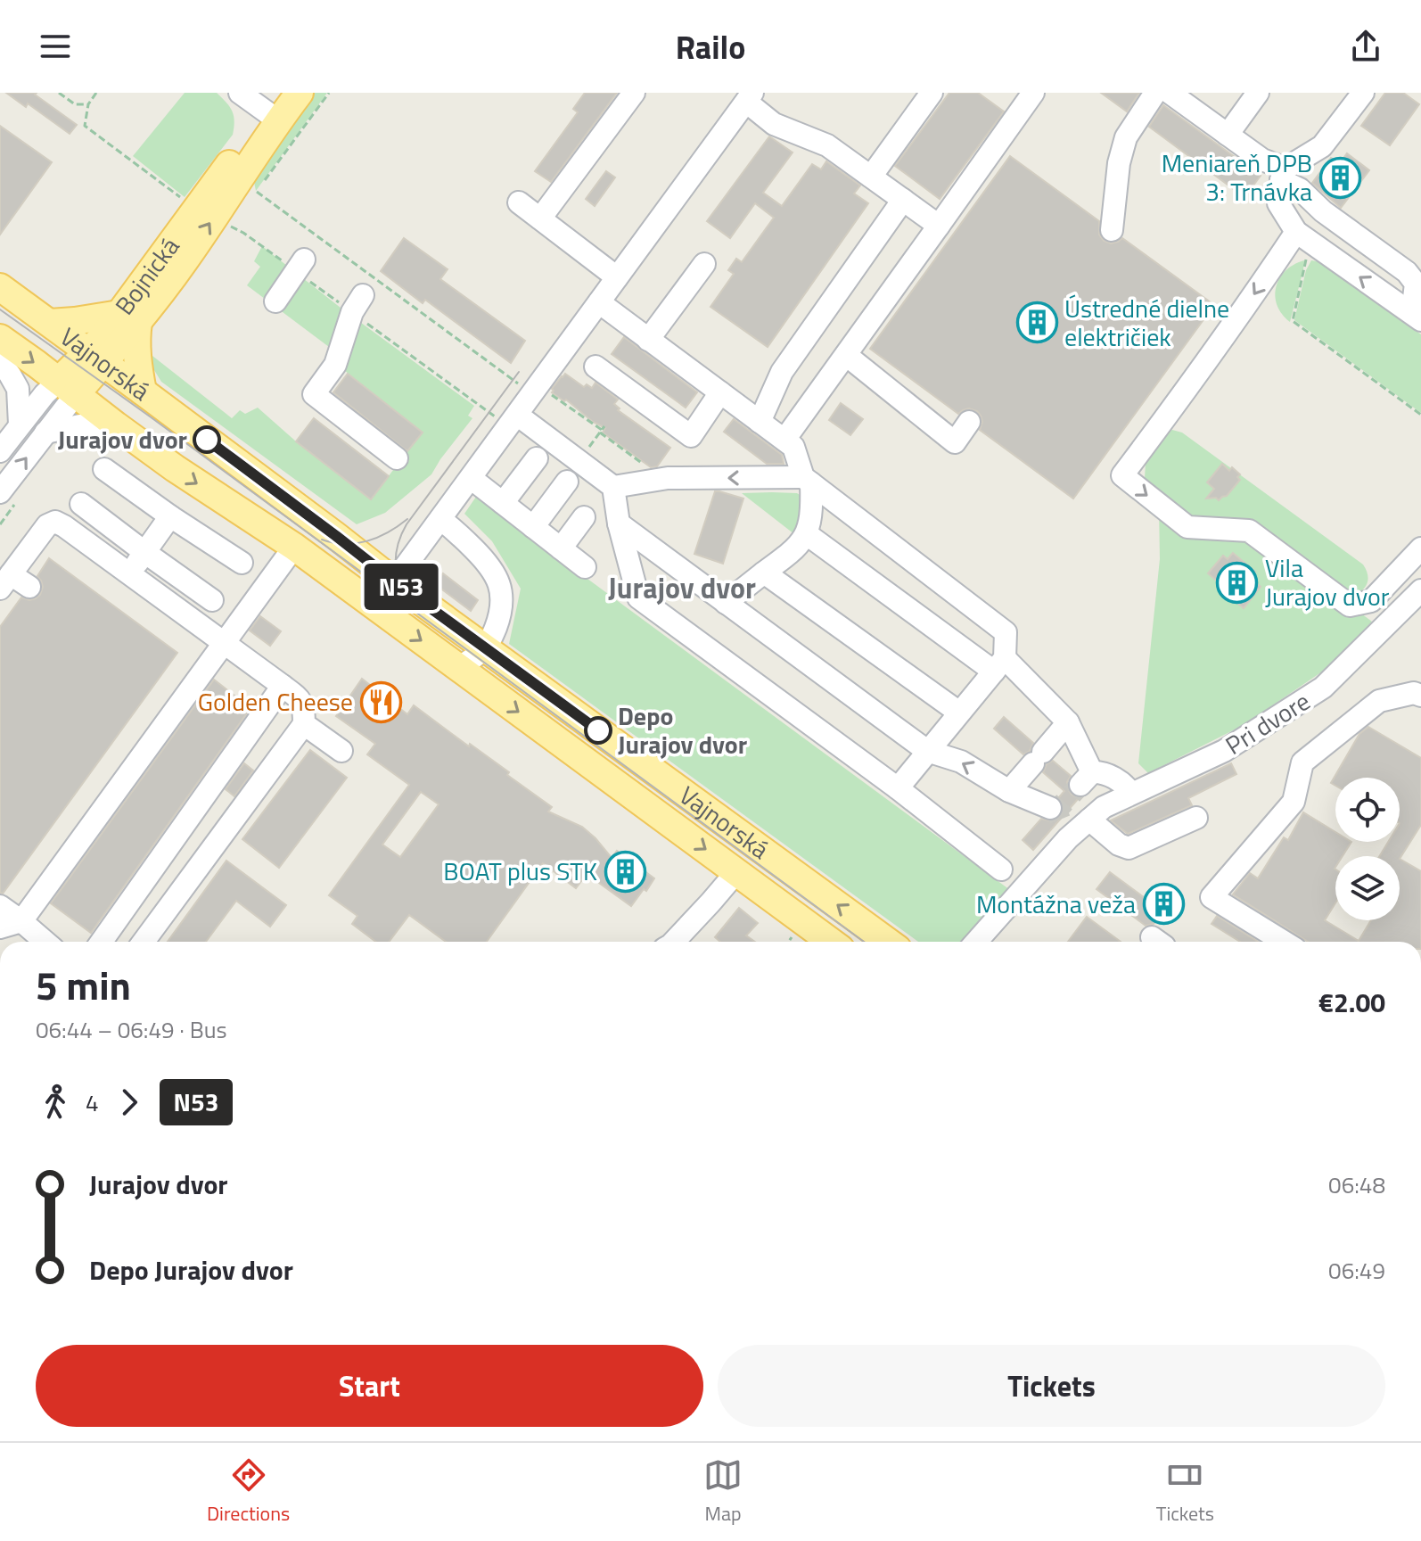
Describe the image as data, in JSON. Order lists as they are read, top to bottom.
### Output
{
  "streets": {
    "main road": ["Bojnická", "Vajnorská"],
    "street": ["Pri dvore"]
  },
  "crossings": [
    ["Bojnická", "Vajnorská"]
  ],
  "districts": ["Jurajov dvor"],
  "places": {
    "building": [
      "Meniareň DPB 3: Trnávka",
      "Ústredné dielne električiek",
      "Vila Jurajov dvor",
      "BOAT plus STK",
      "Montážna veža"
    ],
    "other": ["Jurajov dvor", "Depo Jurajov dvor"],
    "restaurant": ["Golden Cheese"]
  },
  "lines": ["bus line N53"],
  "page": {
    "header": "Railo",
    "on_map": "N53",
    "heading": ["5 min", "06:44 – 06:49 · Bus", "€2.00"],
    "legs": ["4", "N53"],
    "list": [
      {
        "name": "Jurajov dvor",
        "value": "06:48"
      },
      {
        "name": "Depo Jurajov dvor",
        "value": "06:49"
      }
    ],
    "buttons": ["Start", "Tickets"],
    "tabs": ["Directions", "Map", "Tickets"]
  }
}
